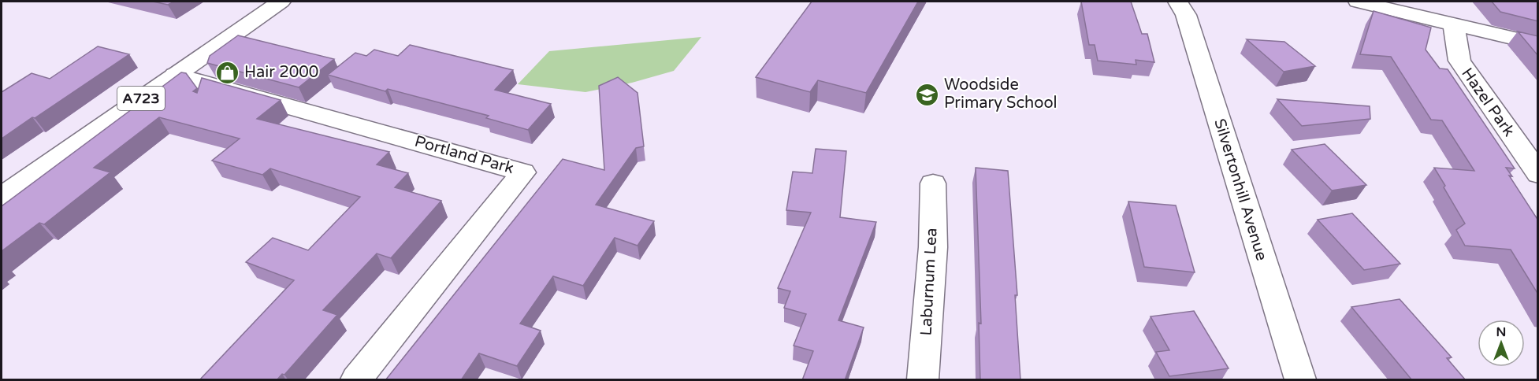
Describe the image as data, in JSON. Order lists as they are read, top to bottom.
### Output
{
  "streets": {
    "street": [
      "A723",
      "Hazel Park",
      "Portland Park",
      "Silvertonhill Avenue",
      "Laburnum Lea"
    ]
  },
  "crossings": [
    ["A723", "Portland Park"]
  ],
  "places": {
    "shop": ["Hair 2000"],
    "school or university": ["Woodside Primary School"]
  },
  "north": "top"
}
